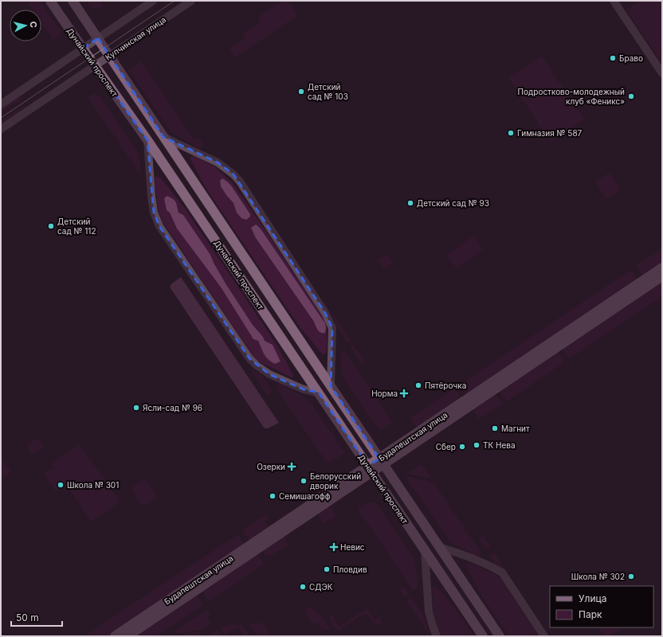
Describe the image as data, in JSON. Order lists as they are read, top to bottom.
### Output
{
  "streets": {
    "main road": ["Дунайский проспект", "Будапештская улица"],
    "street": ["Купчинская улица"]
  },
  "crossings": [
    ["Купчинская улица", "Дунайский проспект"],
    ["Дунайский проспект", "Будапештская улица"]
  ],
  "places": {
    "other": [
      "Браво",
      "Детский сад № 103",
      "Подростково-молодежный клуб «Феникс»",
      "Гимназия № 587",
      "Детский сад № 93",
      "Детский сад № 112",
      "Пятёрочка",
      "Ясли-сад № 96",
      "Магнит",
      "ТК Нева",
      "Сбер",
      "Белорусский дворик",
      "Школа № 301",
      "Семишагофф",
      "Пловдив",
      "Школа № 302",
      "СДЭК"
    ],
    "health": ["Норма", "Озерки", "Невис"]
  },
  "legend": ["Улица", "Парк"],
  "scale_bar": "50 m",
  "north": "right"
}
